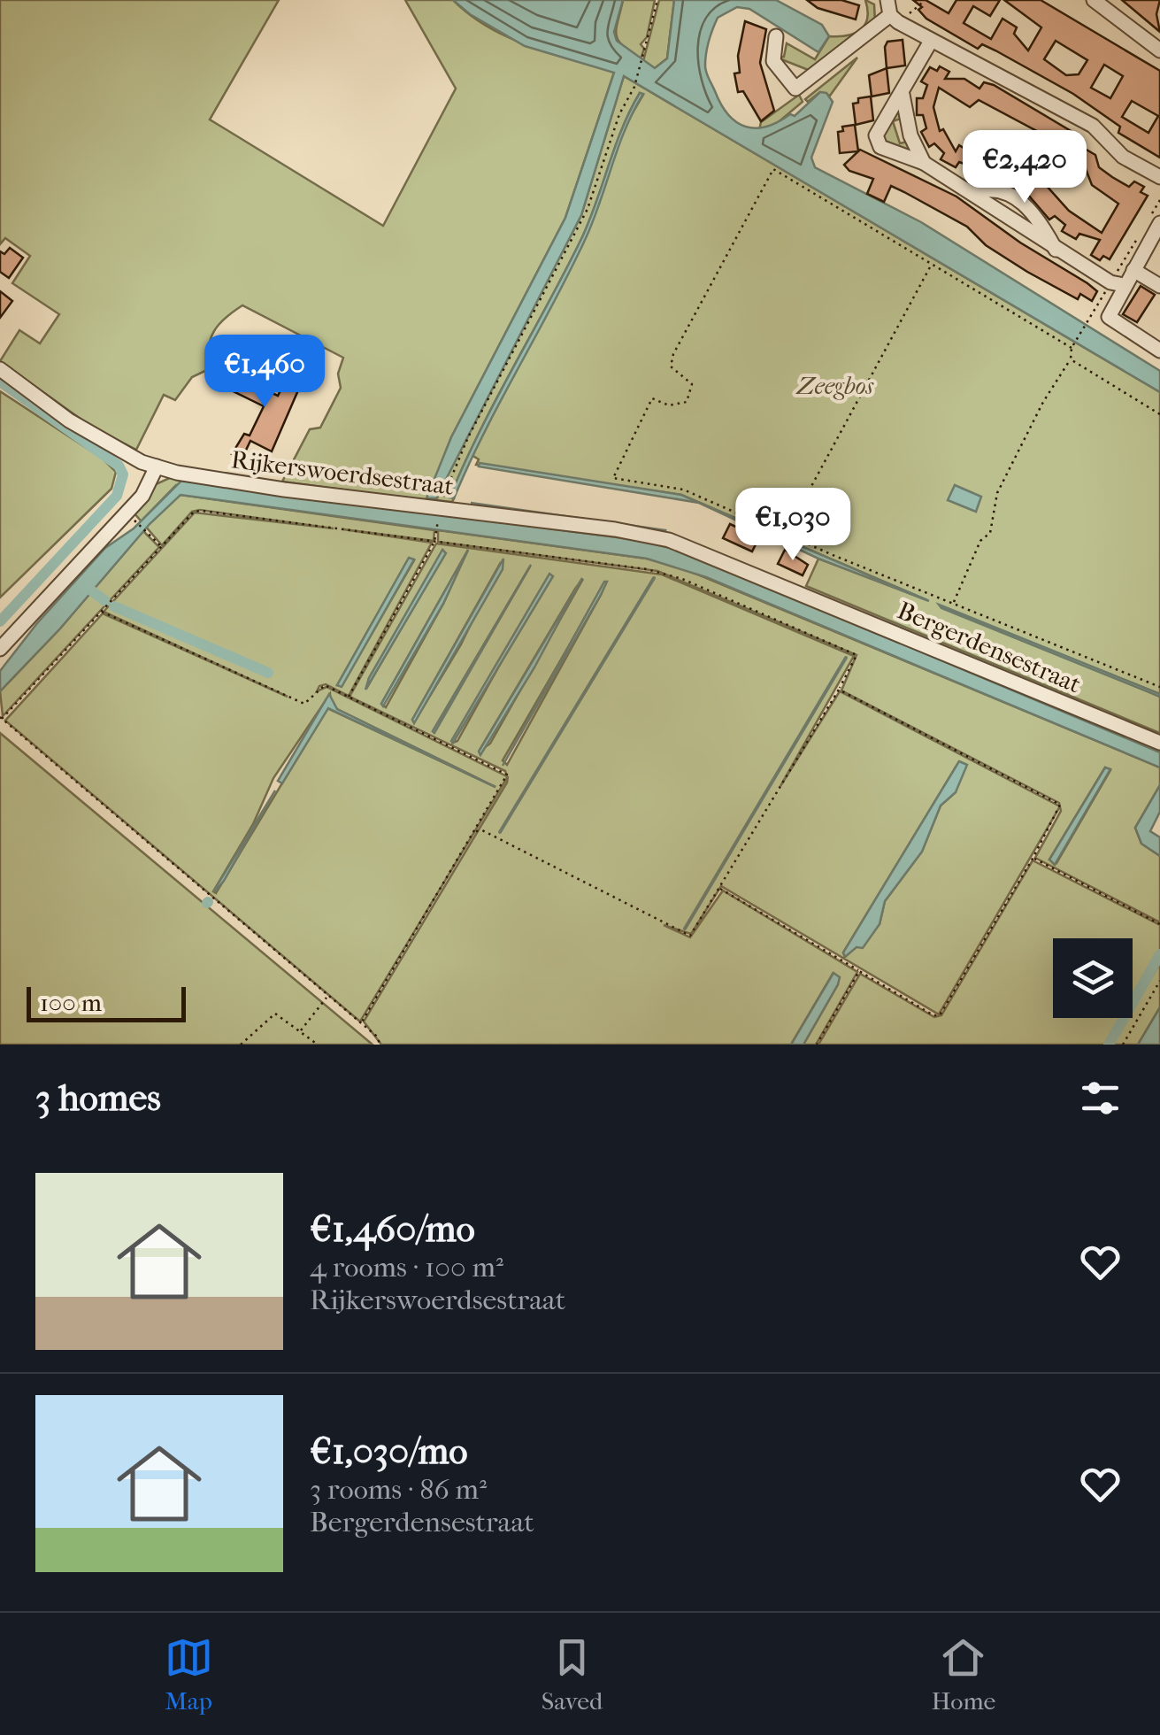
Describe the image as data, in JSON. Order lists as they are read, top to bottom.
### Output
{
  "streets": {
    "street": ["Rijkerswoerdsestraat", "Bergerdensestraat"]
  },
  "crossings": [
    ["Rijkerswoerdsestraat", "Bergerdensestraat"]
  ],
  "parks": ["Zeegbos"],
  "scale_bar": "100 m",
  "page": {
    "price": ["€2,420", "€1,460", "€1,030"],
    "scale": "100 m",
    "heading": "3 homes",
    "list": [
      {
        "name": "€1,460/mo",
        "note": "4 rooms · 100 m² · Rijkerswoerdsestraat"
      },
      {
        "name": "€1,030/mo",
        "note": "3 rooms · 86 m² · Bergerdensestraat"
      }
    ],
    "tabs": ["Map", "Saved", "Home"]
  }
}
